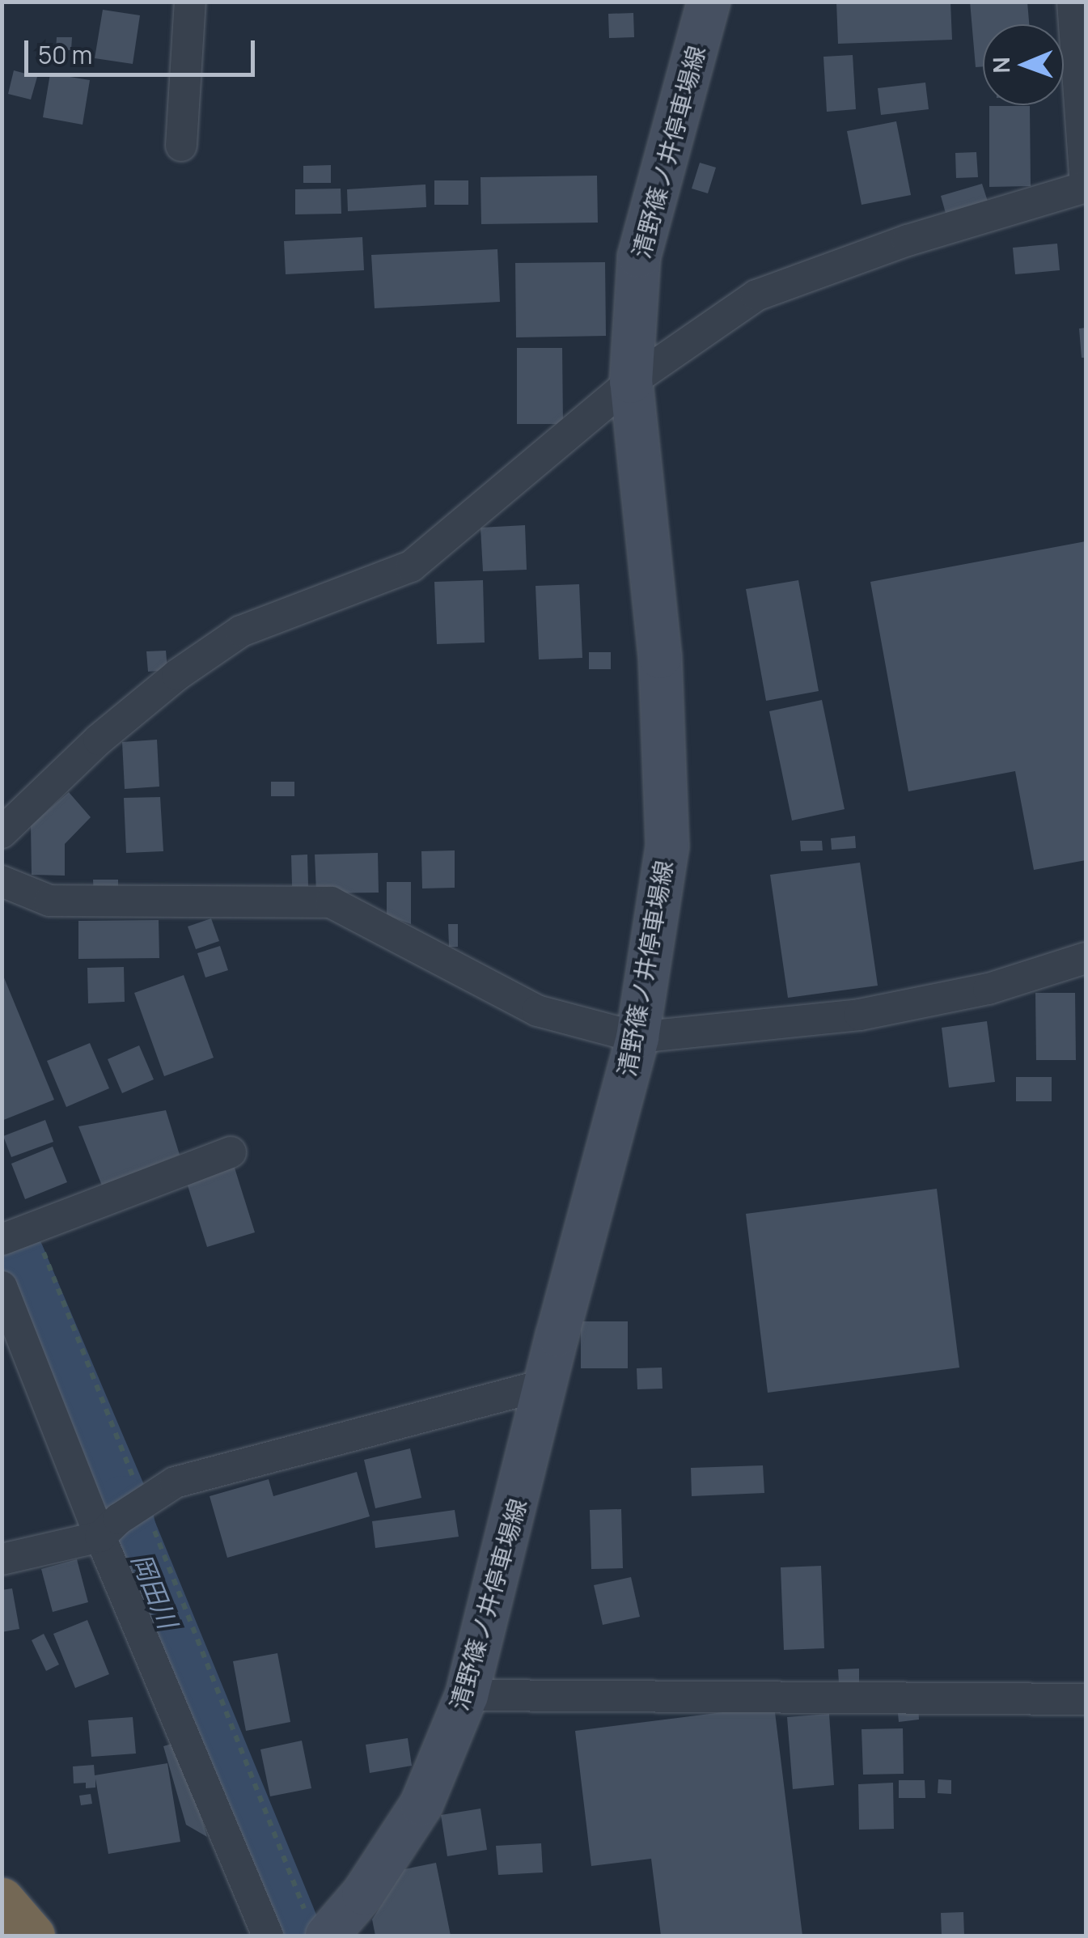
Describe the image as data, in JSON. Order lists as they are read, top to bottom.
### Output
{
  "streets": {
    "main road": ["清野篠ノ井停車場線"]
  },
  "water": ["岡田川"],
  "scale_bar": "50 m",
  "north": "left"
}
